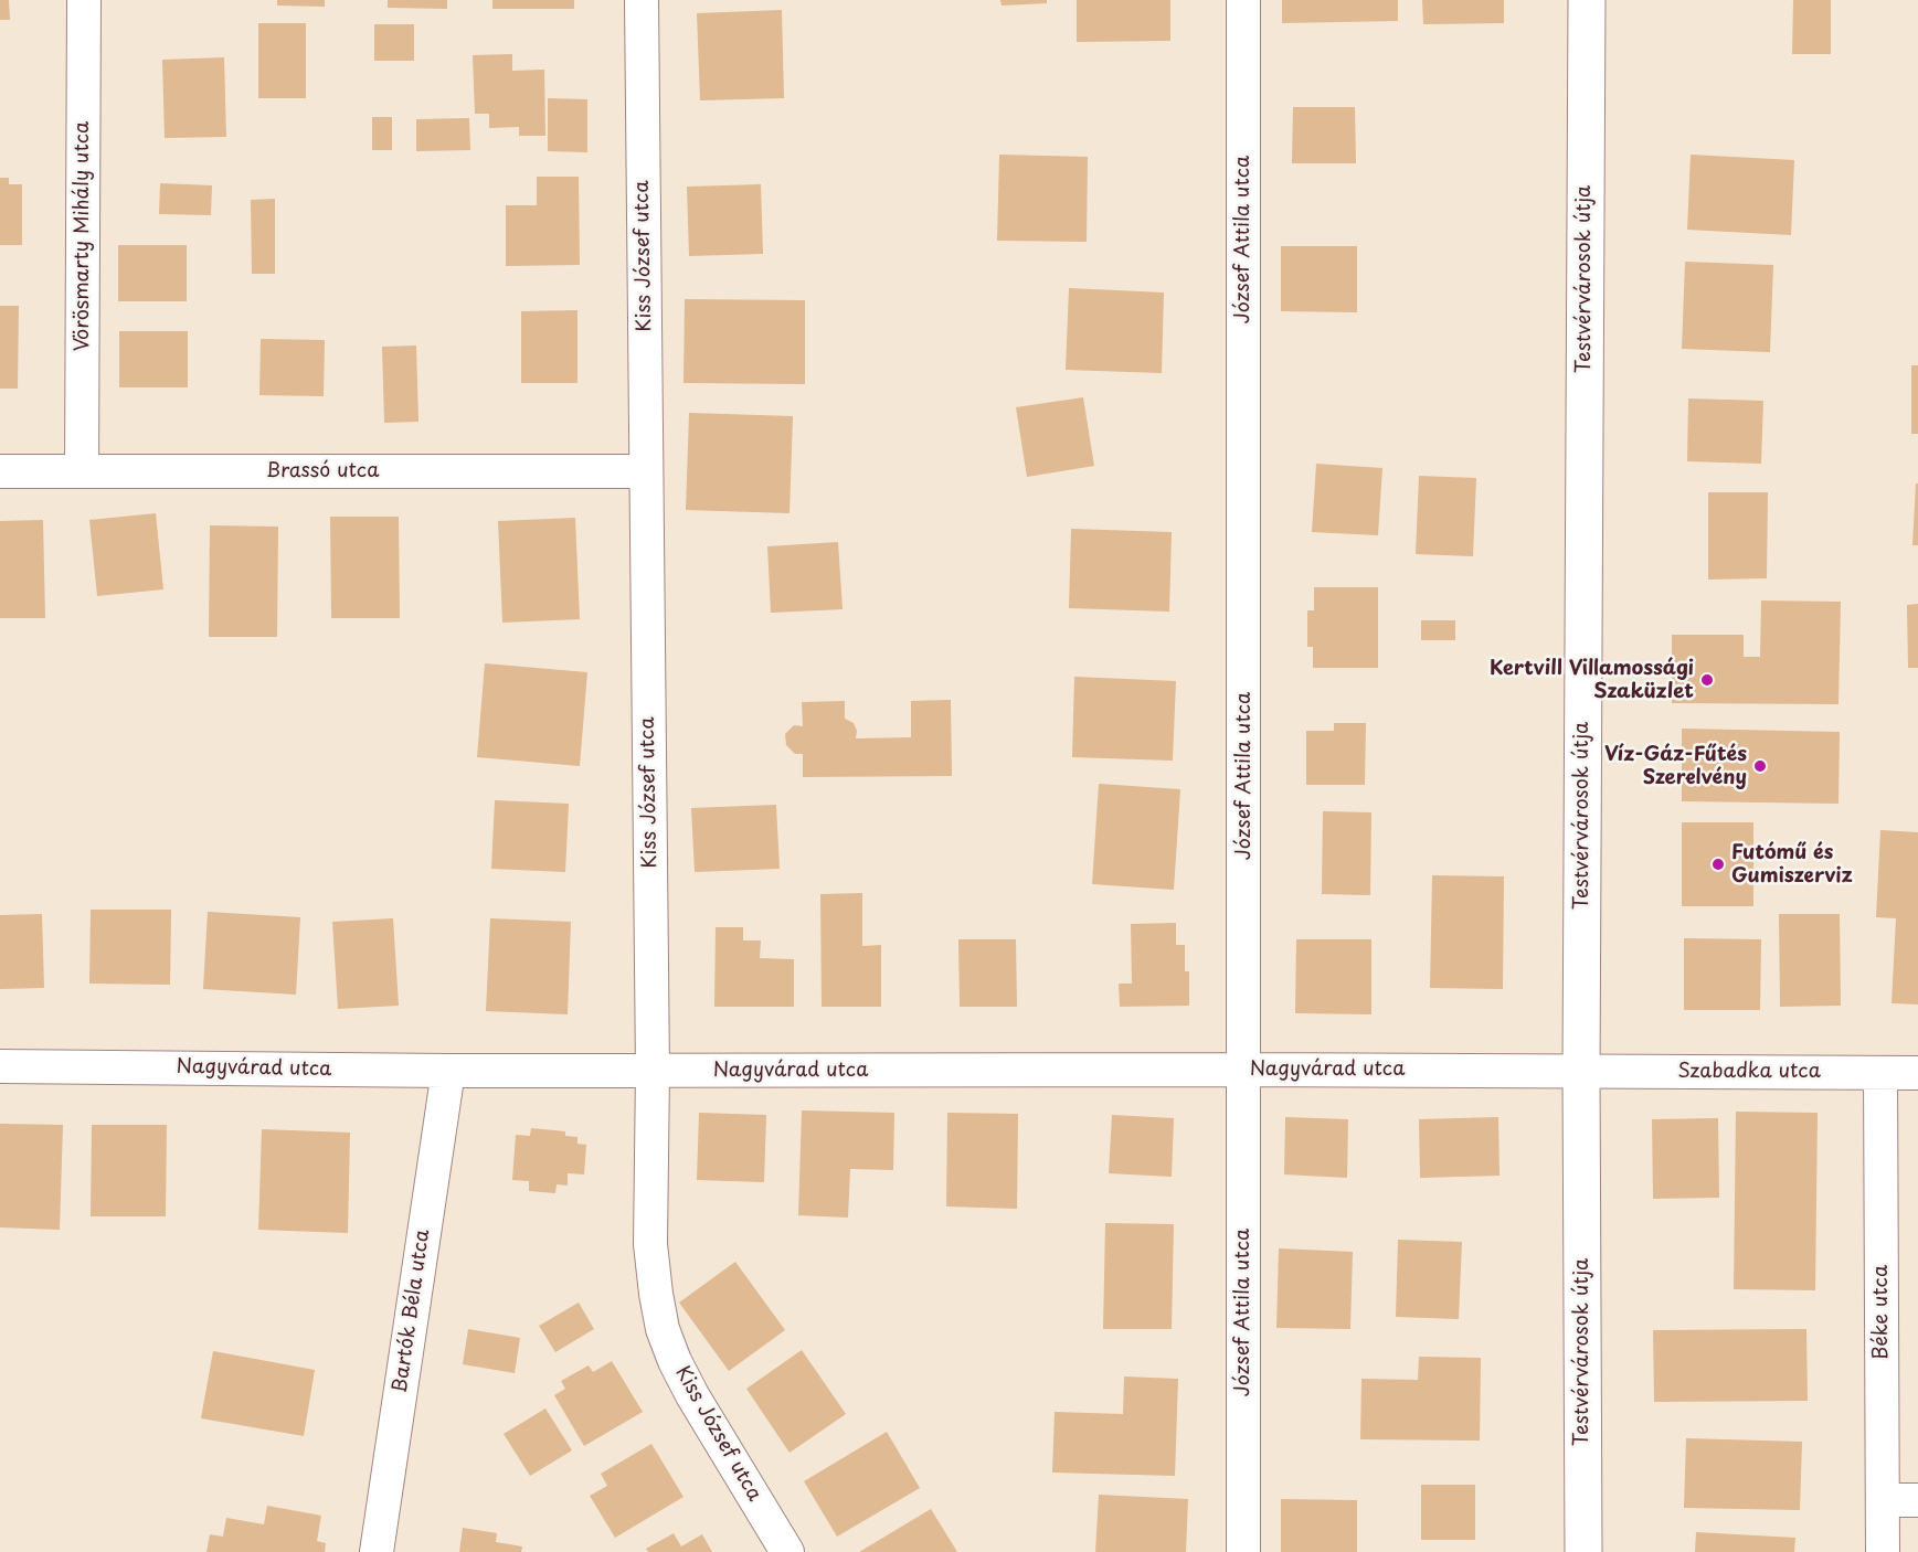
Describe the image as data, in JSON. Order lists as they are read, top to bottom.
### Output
{
  "streets": {
    "street": [
      "Vörösmarty Mihály utca",
      "József Attila utca",
      "Kiss József utca",
      "Testvérvárosok útja",
      "Brassó utca",
      "Nagyvárad utca",
      "Szabadka utca",
      "Bartók Béla utca",
      "Béke utca"
    ]
  },
  "crossings": [
    ["Vörösmarty Mihály utca", "Brassó utca"],
    ["József Attila utca", "Nagyvárad utca"],
    ["Kiss József utca", "Brassó utca"],
    ["Kiss József utca", "Nagyvárad utca"],
    ["Testvérvárosok útja", "Nagyvárad utca"],
    ["Testvérvárosok útja", "Szabadka utca"],
    ["Nagyvárad utca", "Szabadka utca"],
    ["Nagyvárad utca", "Bartók Béla utca"],
    ["Szabadka utca", "Béke utca"]
  ],
  "places": ["Kertvill Villamossági Szaküzlet", "Víz-Gáz-Fűtés Szerelvény", "Futómű és Gumiszerviz"]
}
